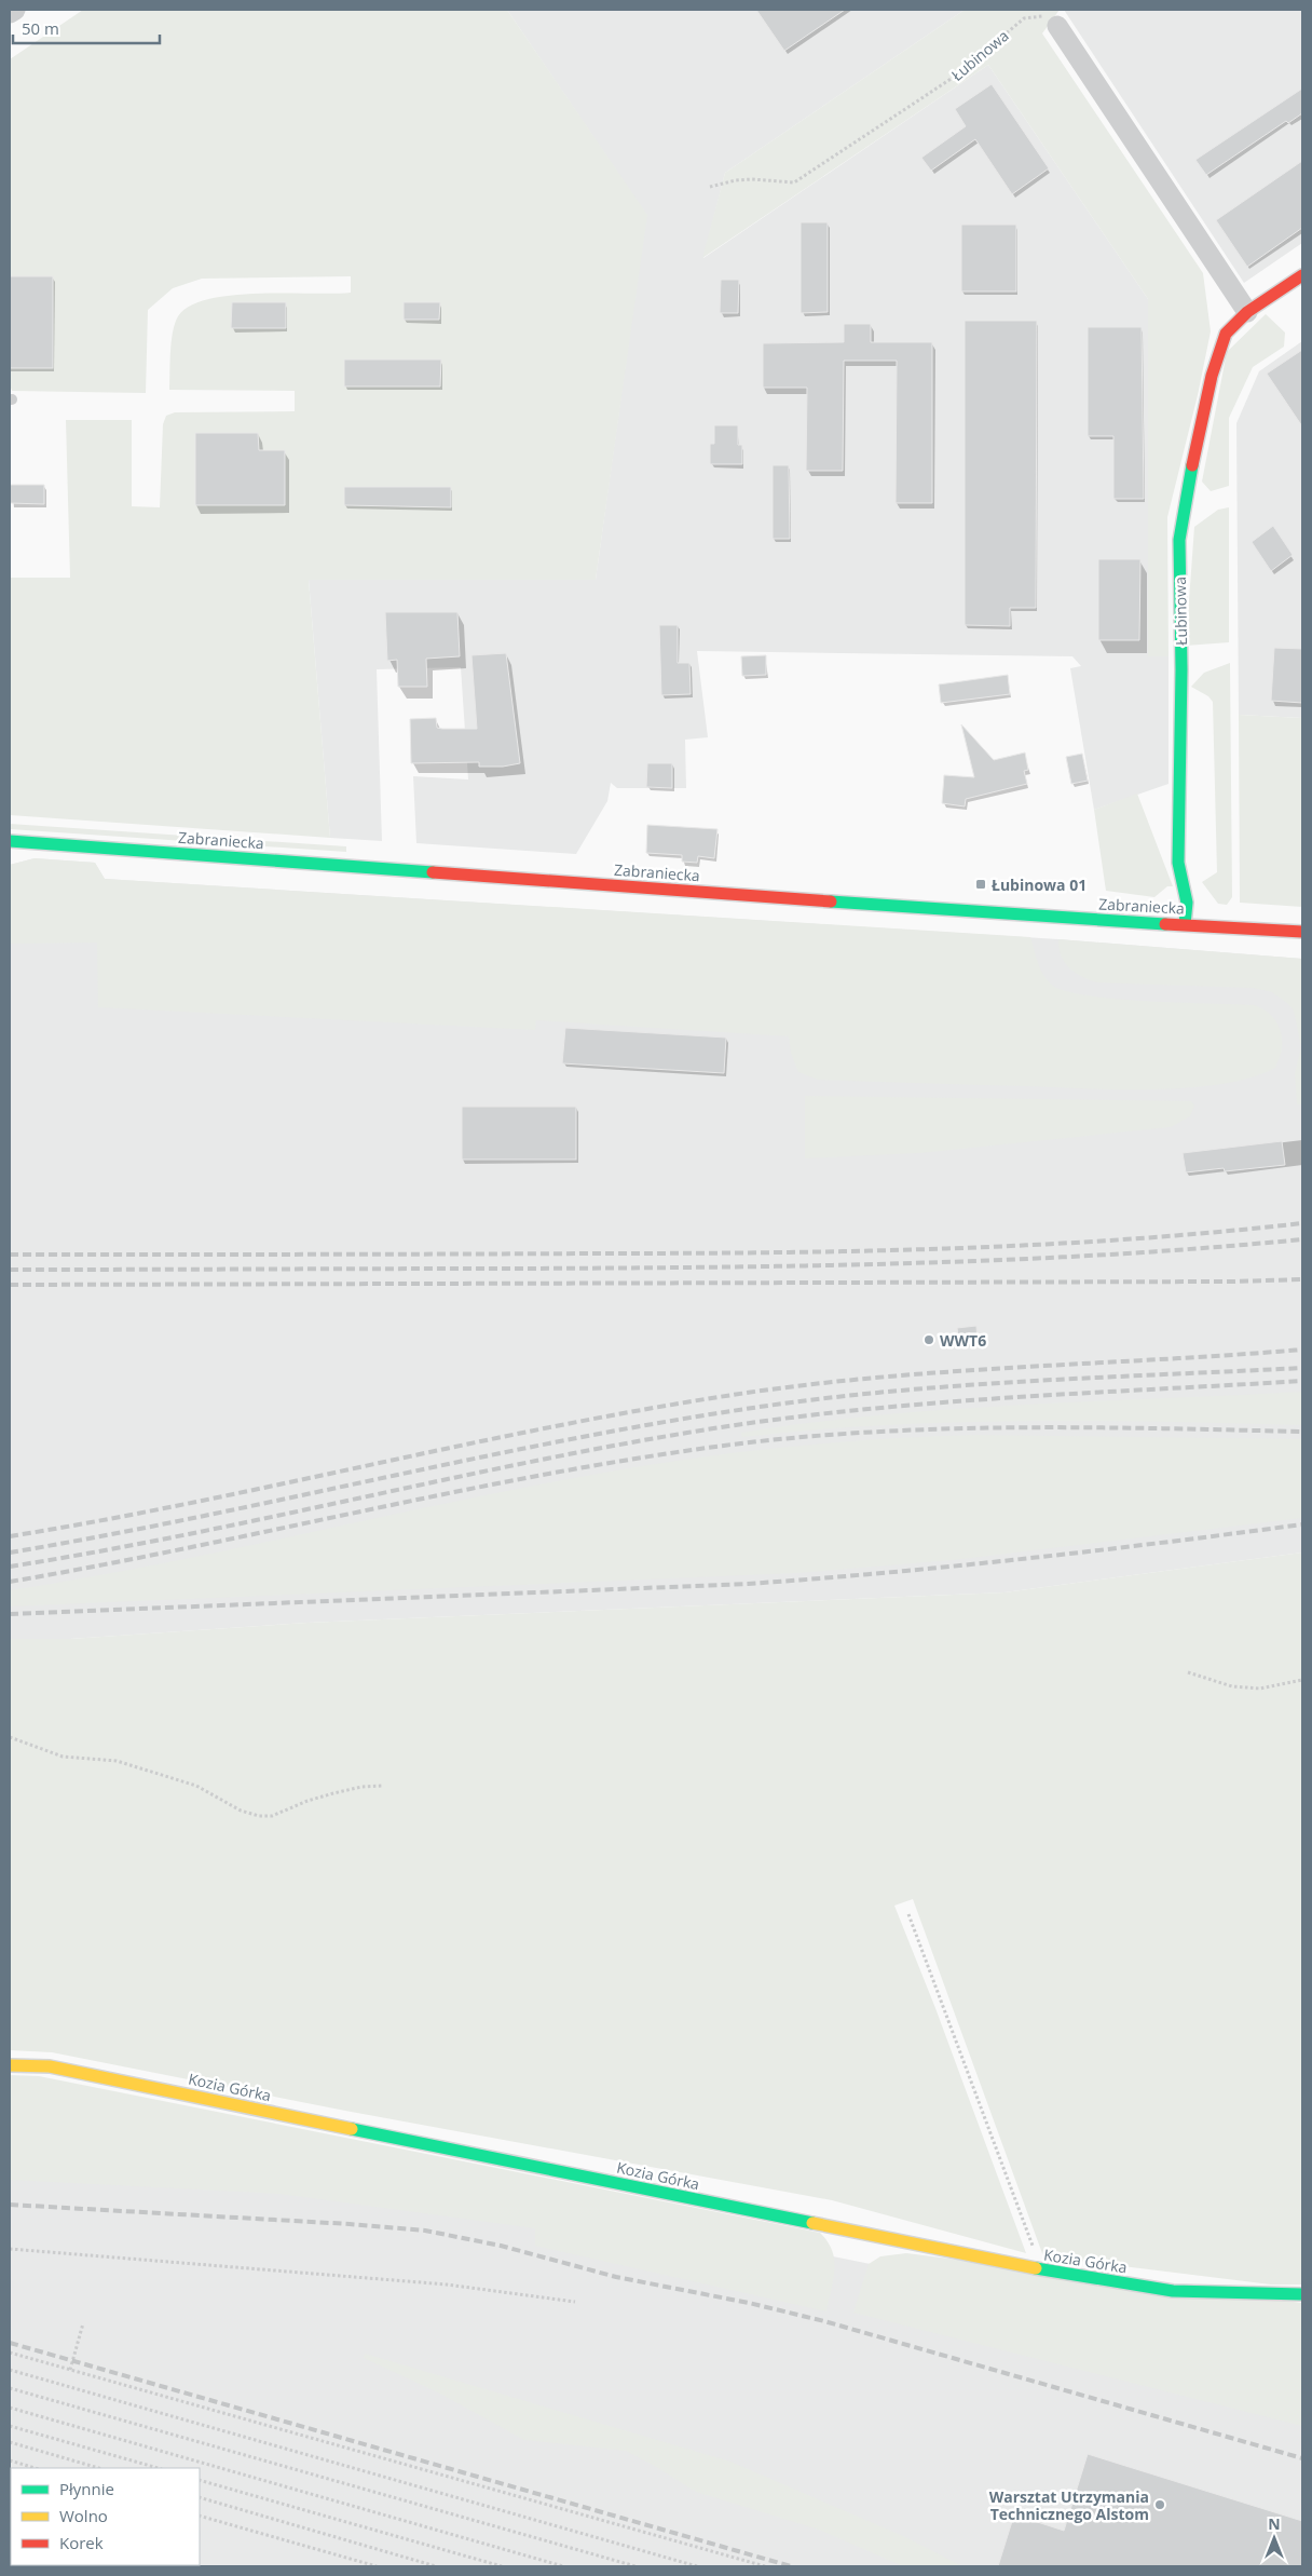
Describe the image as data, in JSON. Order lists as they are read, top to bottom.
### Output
{
  "streets": {
    "street": ["Łubinowa", "Zabraniecka", "Kozia Górka"]
  },
  "crossings": [
    ["Łubinowa", "Zabraniecka"]
  ],
  "places": {
    "transit": ["Łubinowa 01"],
    "other": ["WWT6", "Warsztat Utrzymania Technicznego Alstom"]
  },
  "legend": ["Płynnie", "Wolno", "Korek"],
  "scale_bar": "50 m",
  "north": "top"
}
